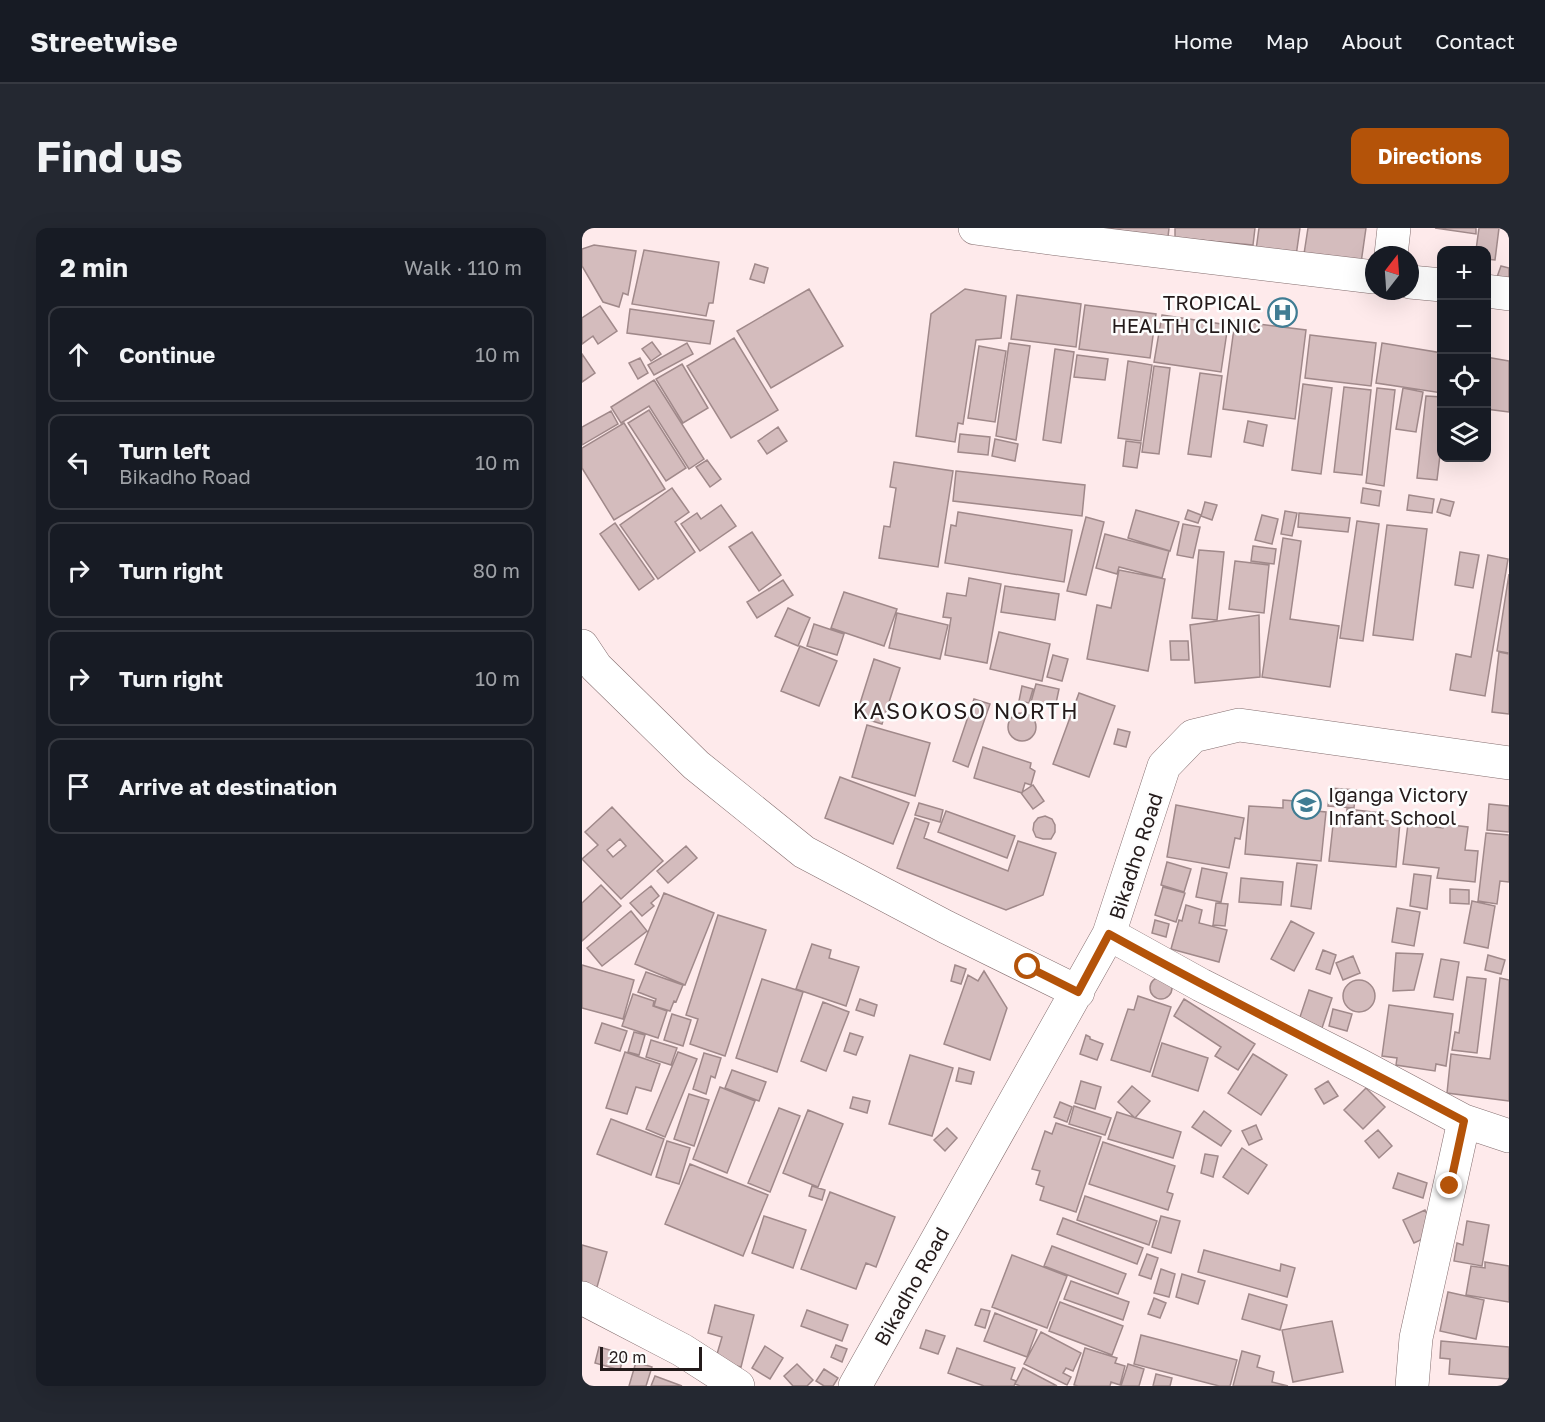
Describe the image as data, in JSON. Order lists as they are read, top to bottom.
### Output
{
  "streets": {
    "street": ["Bikadho Road"]
  },
  "districts": ["KASOKOSO NORTH"],
  "places": {
    "hospital": ["TROPICAL HEALTH CLINIC"],
    "school or university": ["Iganga Victory Infant School"]
  },
  "scale_bar": "20 m",
  "north": "top",
  "page": {
    "header": "Streetwise",
    "nav": [
      "Home",
      "Map",
      "About",
      "Contact"
    ],
    "buttons": "Directions",
    "title": "Find us",
    "heading": ["2 min", "Walk · 110 m"],
    "map_buttons": ["+", "−"],
    "list": [
      ["Continue", "10 m"],
      ["Turn left", "Bikadho Road", "10 m"],
      ["Turn right", "80 m"],
      ["Turn right", "10 m"],
      "Arrive at destination"
    ],
    "scale": "20 m"
  }
}
